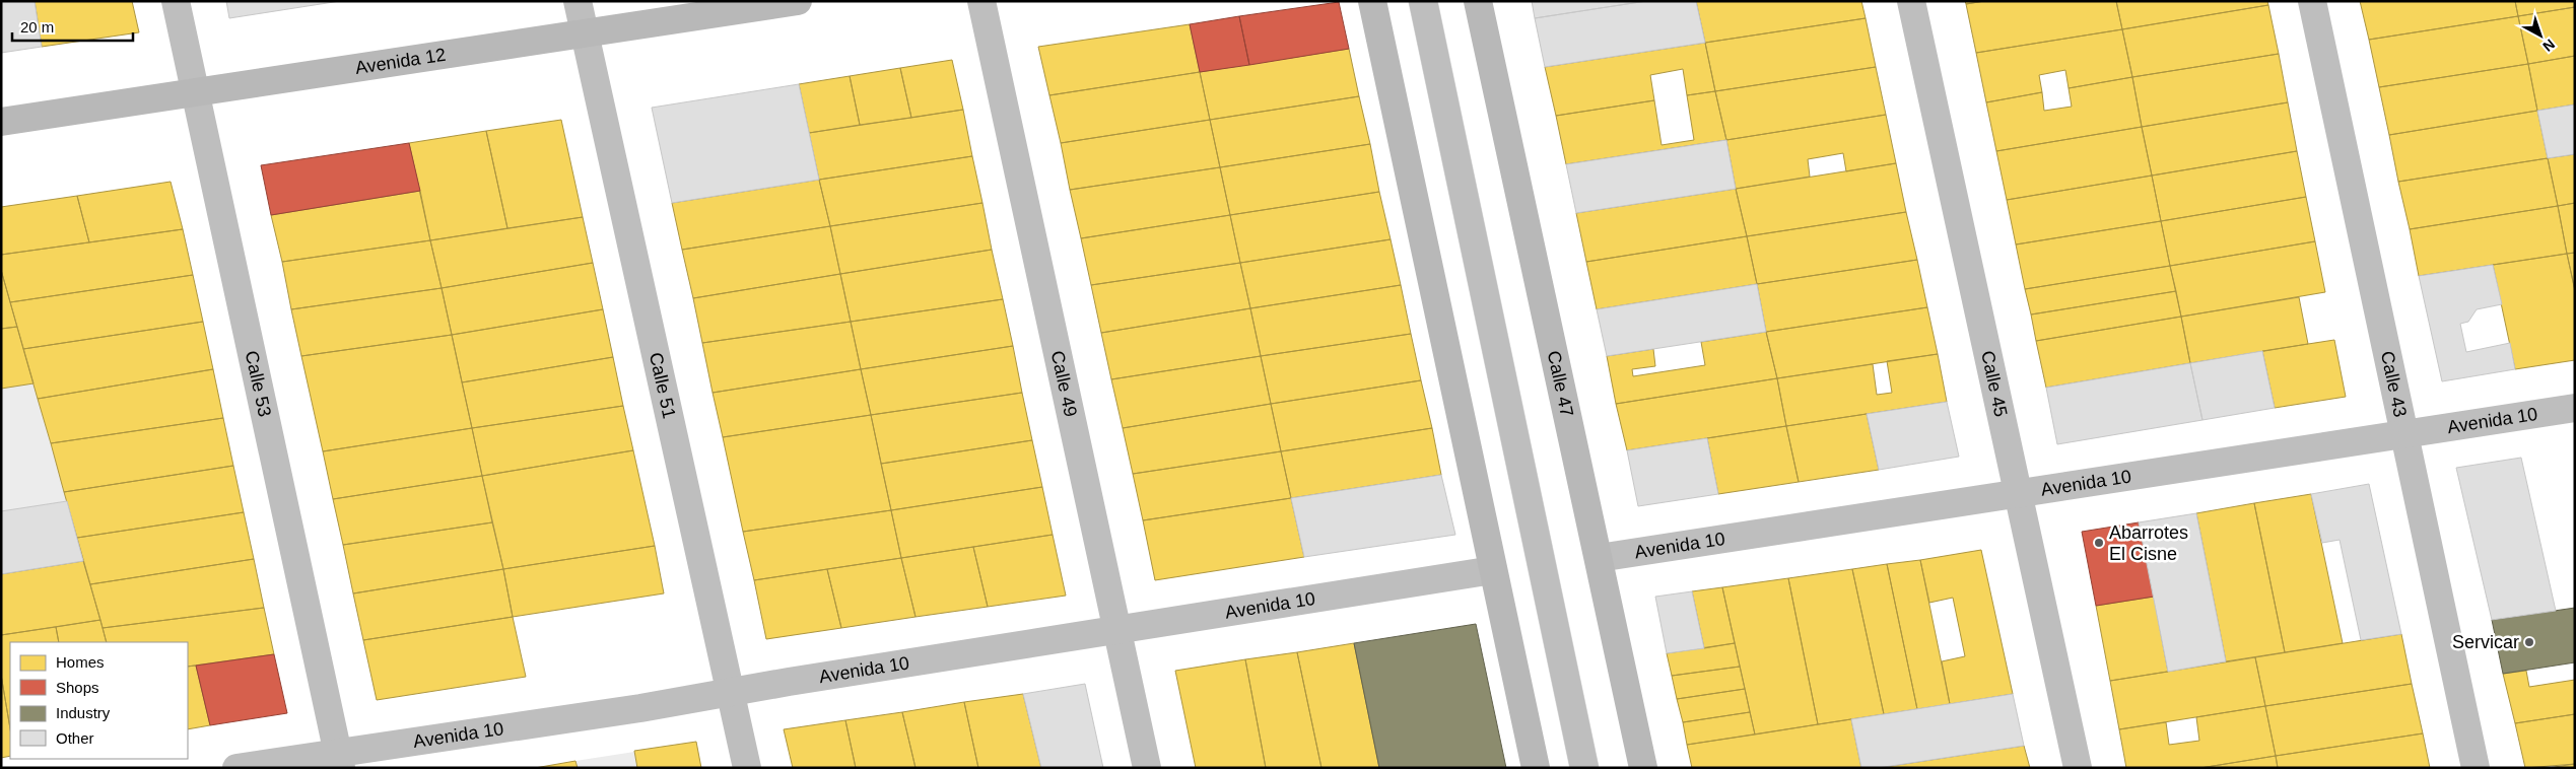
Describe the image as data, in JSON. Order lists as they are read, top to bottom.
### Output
{
  "streets": {
    "main road": ["Avenida 12", "Calle 47"],
    "street": [
      "Calle 53",
      "Calle 51",
      "Calle 49",
      "Calle 45",
      "Calle 43",
      "Avenida 10"
    ]
  },
  "crossings": [
    ["Avenida 12", "Calle 53"],
    ["Avenida 12", "Calle 51"],
    ["Calle 53", "Avenida 10"],
    ["Calle 51", "Avenida 10"],
    ["Calle 49", "Avenida 10"],
    ["Calle 47", "Avenida 10"],
    ["Calle 45", "Avenida 10"],
    ["Calle 43", "Avenida 10"]
  ],
  "places": ["Abarrotes El Cisne", "Servicar"],
  "legend": [
    "Homes",
    "Shops",
    "Industry",
    "Other"
  ],
  "scale_bar": "20 m",
  "north": "bottom right"
}
